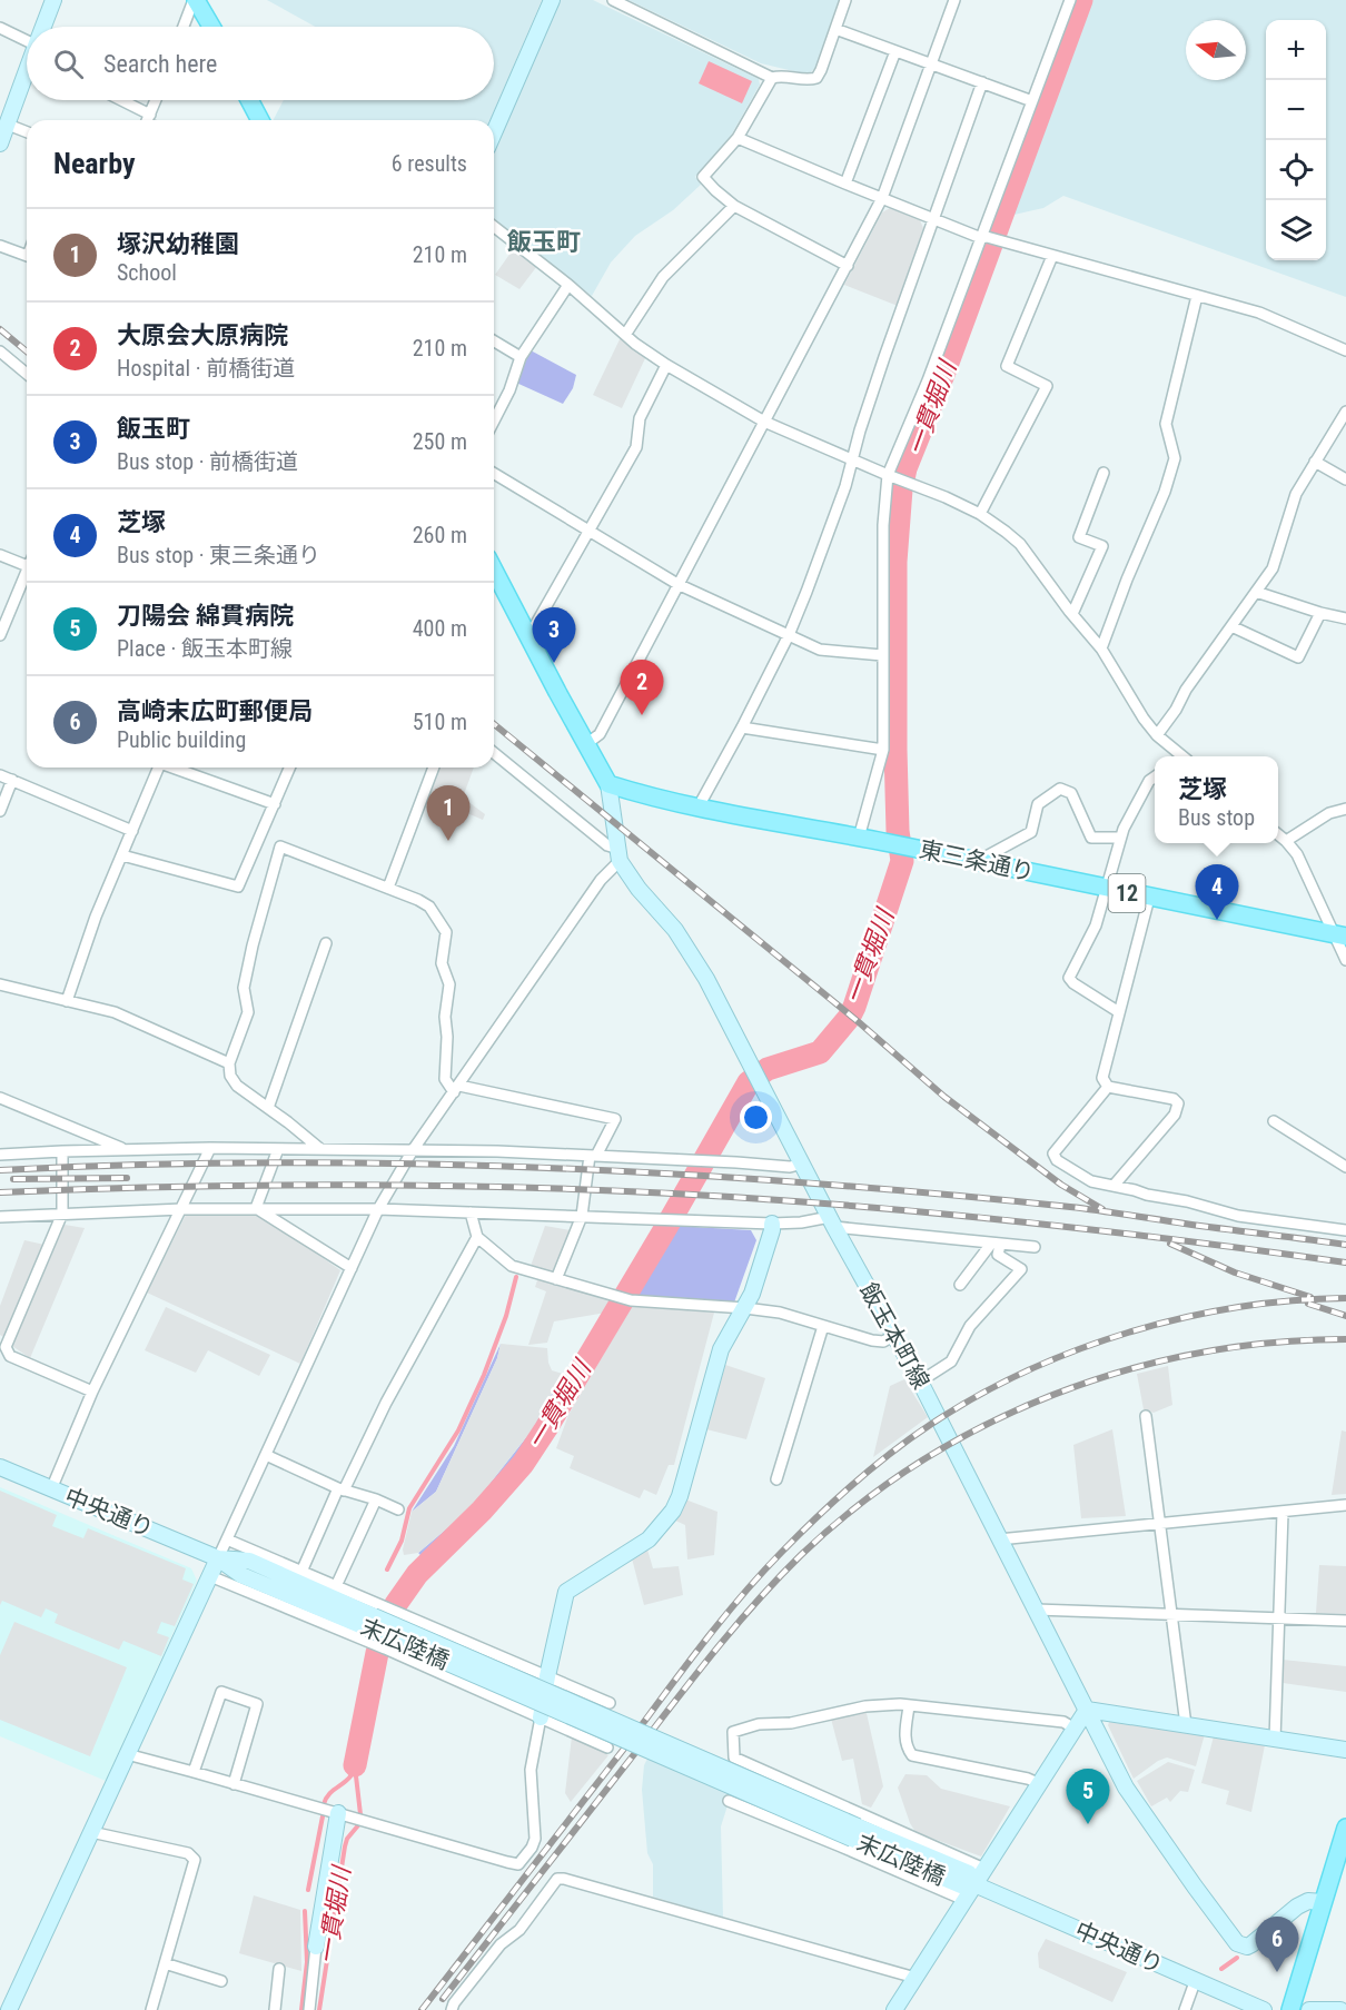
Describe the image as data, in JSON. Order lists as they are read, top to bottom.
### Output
{
  "streets": {
    "main road": ["東三条通り", "12"],
    "street": ["飯玉本町線", "中央通り", "末広陸橋"]
  },
  "crossings": [
    ["東三条通り", "飯玉本町線"],
    ["中央通り", "末広陸橋"]
  ],
  "districts": ["飯玉町"],
  "water": ["一貫堀川"],
  "north": "left",
  "page": {
    "map_buttons": ["+", "−"],
    "search": "Search here",
    "heading": ["Nearby", "6 results"],
    "list": [
      {
        "mark": "1",
        "name": "塚沢幼稚園",
        "note": "School",
        "value": "210 m"
      },
      {
        "mark": "2",
        "name": "大原会大原病院",
        "note": "Hospital · 前橋街道",
        "value": "210 m"
      },
      {
        "mark": "3",
        "name": "飯玉町",
        "note": "Bus stop · 前橋街道",
        "value": "250 m"
      },
      {
        "mark": "4",
        "name": "芝塚",
        "note": "Bus stop · 東三条通り",
        "value": "260 m"
      },
      {
        "mark": "5",
        "name": "刀陽会 綿貫病院",
        "note": "Place · 飯玉本町線",
        "value": "400 m"
      },
      {
        "mark": "6",
        "name": "高崎末広町郵便局",
        "note": "Public building",
        "value": "510 m"
      }
    ],
    "pins": [
      "3",
      "2",
      "1",
      "4",
      "5",
      "6"
    ],
    "popup": ["芝塚", "Bus stop"]
  }
}
